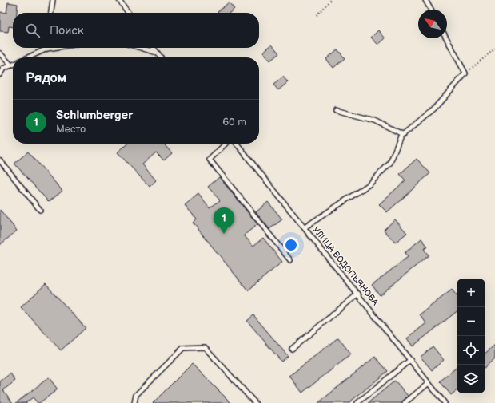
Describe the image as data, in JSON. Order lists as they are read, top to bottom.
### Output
{
  "streets": {
    "lane": ["УЛИЦА ВОДОПЬЯНОВА"]
  },
  "north": "top left",
  "page": {
    "search": "Поиск",
    "heading": "Рядом",
    "list": [
      {
        "mark": "1",
        "name": "Schlumberger",
        "note": "Место",
        "value": "60 m"
      }
    ],
    "pins": "1",
    "map_buttons": ["+", "−"]
  }
}
